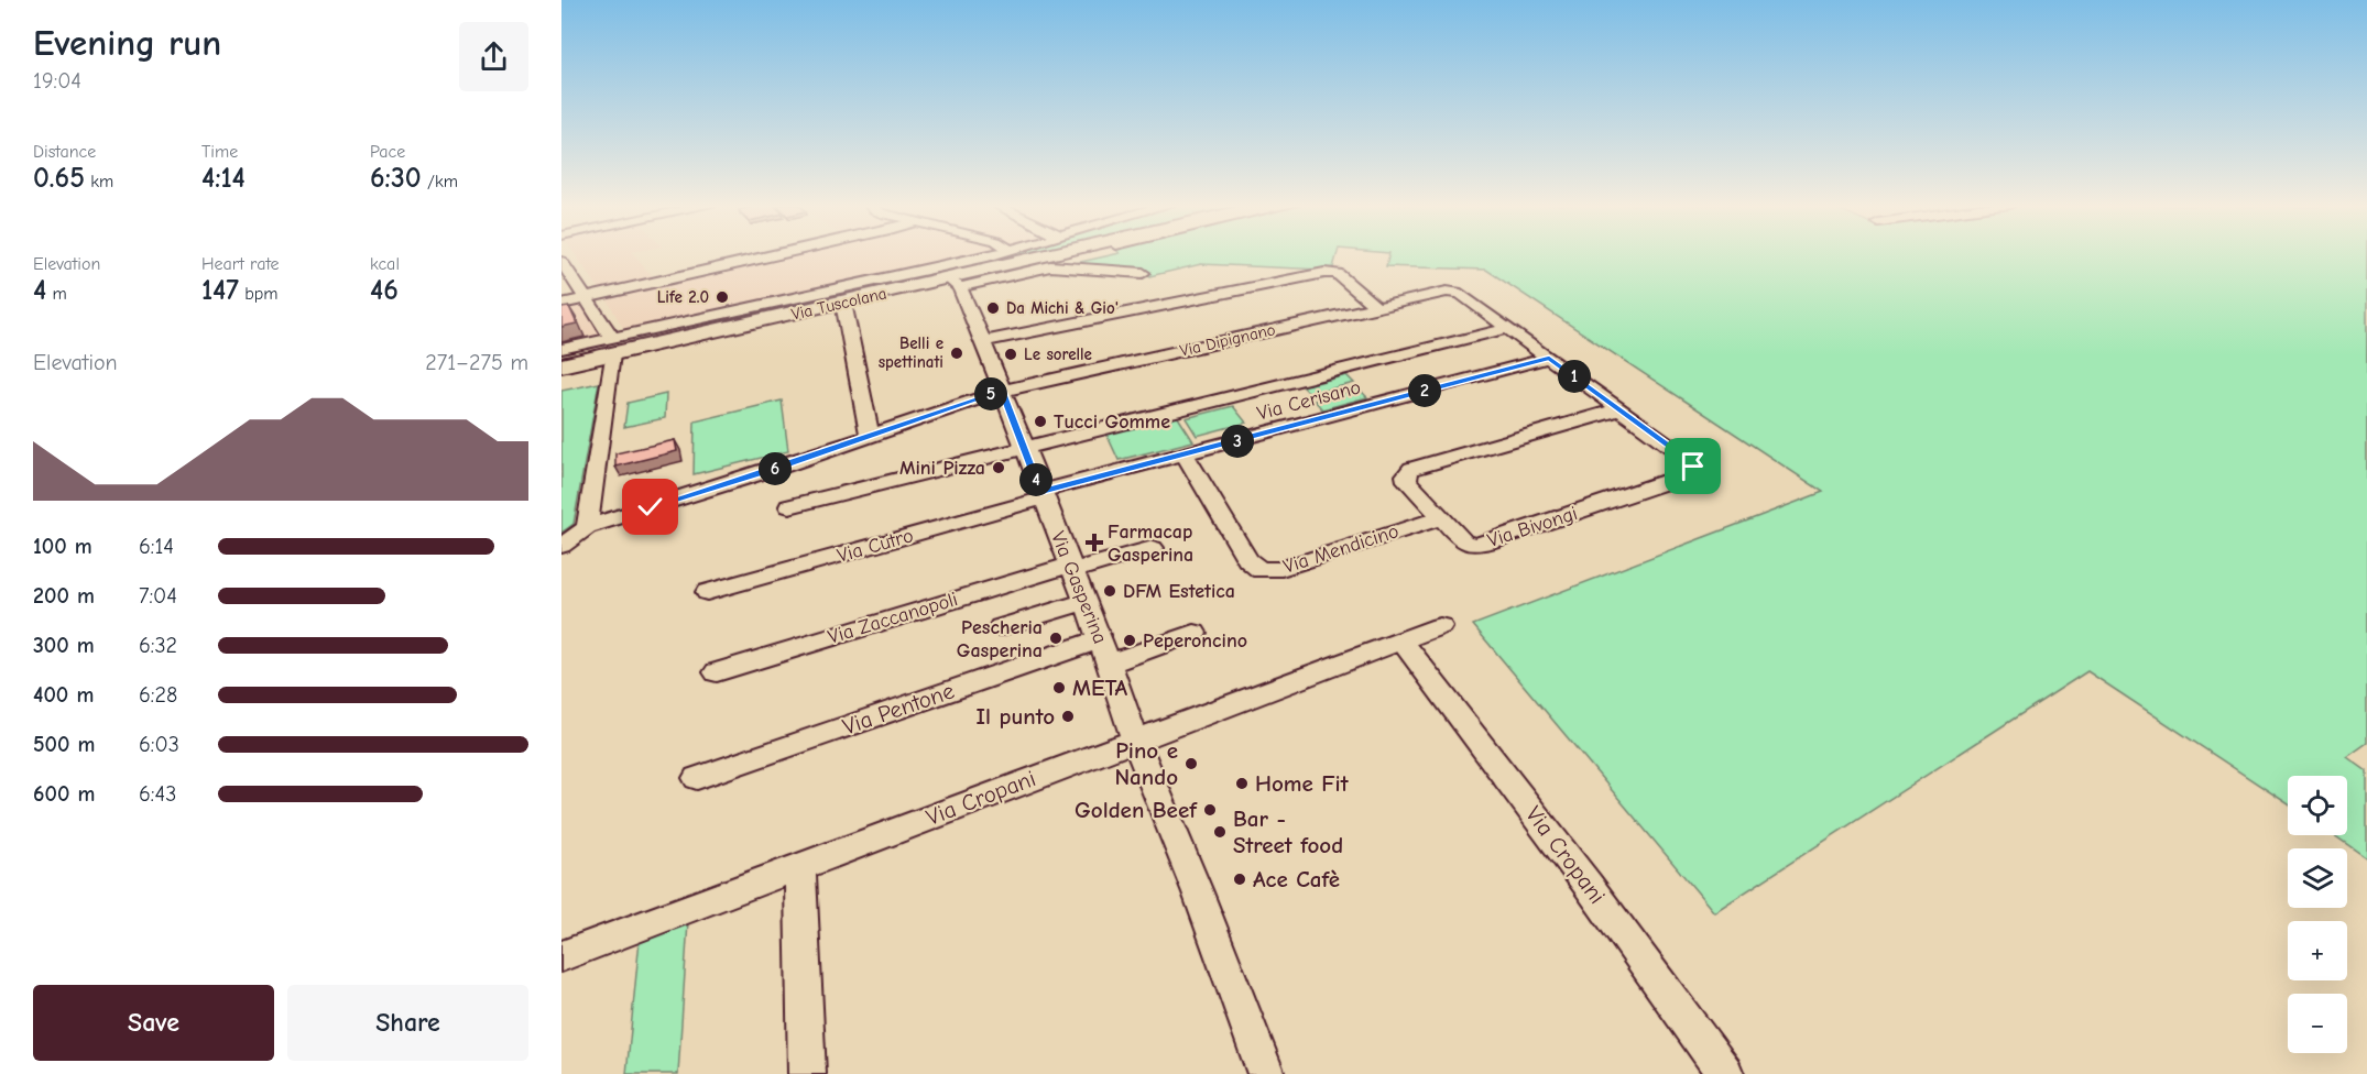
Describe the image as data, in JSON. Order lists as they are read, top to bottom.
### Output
{
  "streets": {
    "main road": ["Via Tuscolana"],
    "street": [
      "Via Dipignano",
      "Via Cerisano",
      "Via Bivongi",
      "Via Cutro",
      "Via Mendicino",
      "Via Gasperina",
      "Via Zaccanopoli",
      "Via Pentone",
      "Via Cropani"
    ]
  },
  "crossings": [
    ["Via Tuscolana", "Via Gasperina"],
    ["Via Dipignano", "Via Bivongi"],
    ["Via Dipignano", "Via Gasperina"],
    ["Via Cerisano", "Via Bivongi"],
    ["Via Cerisano", "Via Cutro"],
    ["Via Cerisano", "Via Mendicino"],
    ["Via Cerisano", "Via Gasperina"],
    ["Via Bivongi", "Via Mendicino"],
    ["Via Cutro", "Via Gasperina"],
    ["Via Gasperina", "Via Zaccanopoli"],
    ["Via Gasperina", "Via Pentone"],
    ["Via Gasperina", "Via Cropani"]
  ],
  "places": {
    "other": [
      "Life 2.0",
      "Da Michi & Gio'",
      "Belli e spettinati",
      "Le sorelle",
      "Tucci Gomme",
      "Mini Pizza",
      "DFM Estetica",
      "Pescheria Gasperina",
      "Peperoncino",
      "META",
      "Il punto",
      "Pino e Nando",
      "Home Fit",
      "Golden Beef",
      "Bar - Street food",
      "Ace Cafè"
    ],
    "health": ["Farmacap Gasperina"]
  },
  "page": {
    "heading": ["Evening run", "19:04"],
    "stats": [
      ["Distance", "0.65 km"],
      ["Time", "4:14"],
      ["Pace", "6:30 /km"],
      ["Elevation", "4 m"],
      ["Heart rate", "147 bpm"],
      ["kcal", "46"]
    ],
    "chart": ["Elevation", "271–275 m"],
    "pins": [
      "1",
      "2",
      "5",
      "3",
      "6",
      "4"
    ],
    "list": [
      {
        "name": "100 m",
        "note": "6:14"
      },
      {
        "name": "200 m",
        "note": "7:04"
      },
      {
        "name": "300 m",
        "note": "6:32"
      },
      {
        "name": "400 m",
        "note": "6:28"
      },
      {
        "name": "500 m",
        "note": "6:03"
      },
      {
        "name": "600 m",
        "note": "6:43"
      }
    ],
    "map_buttons": ["+", "−"],
    "buttons": ["Save", "Share"]
  }
}
